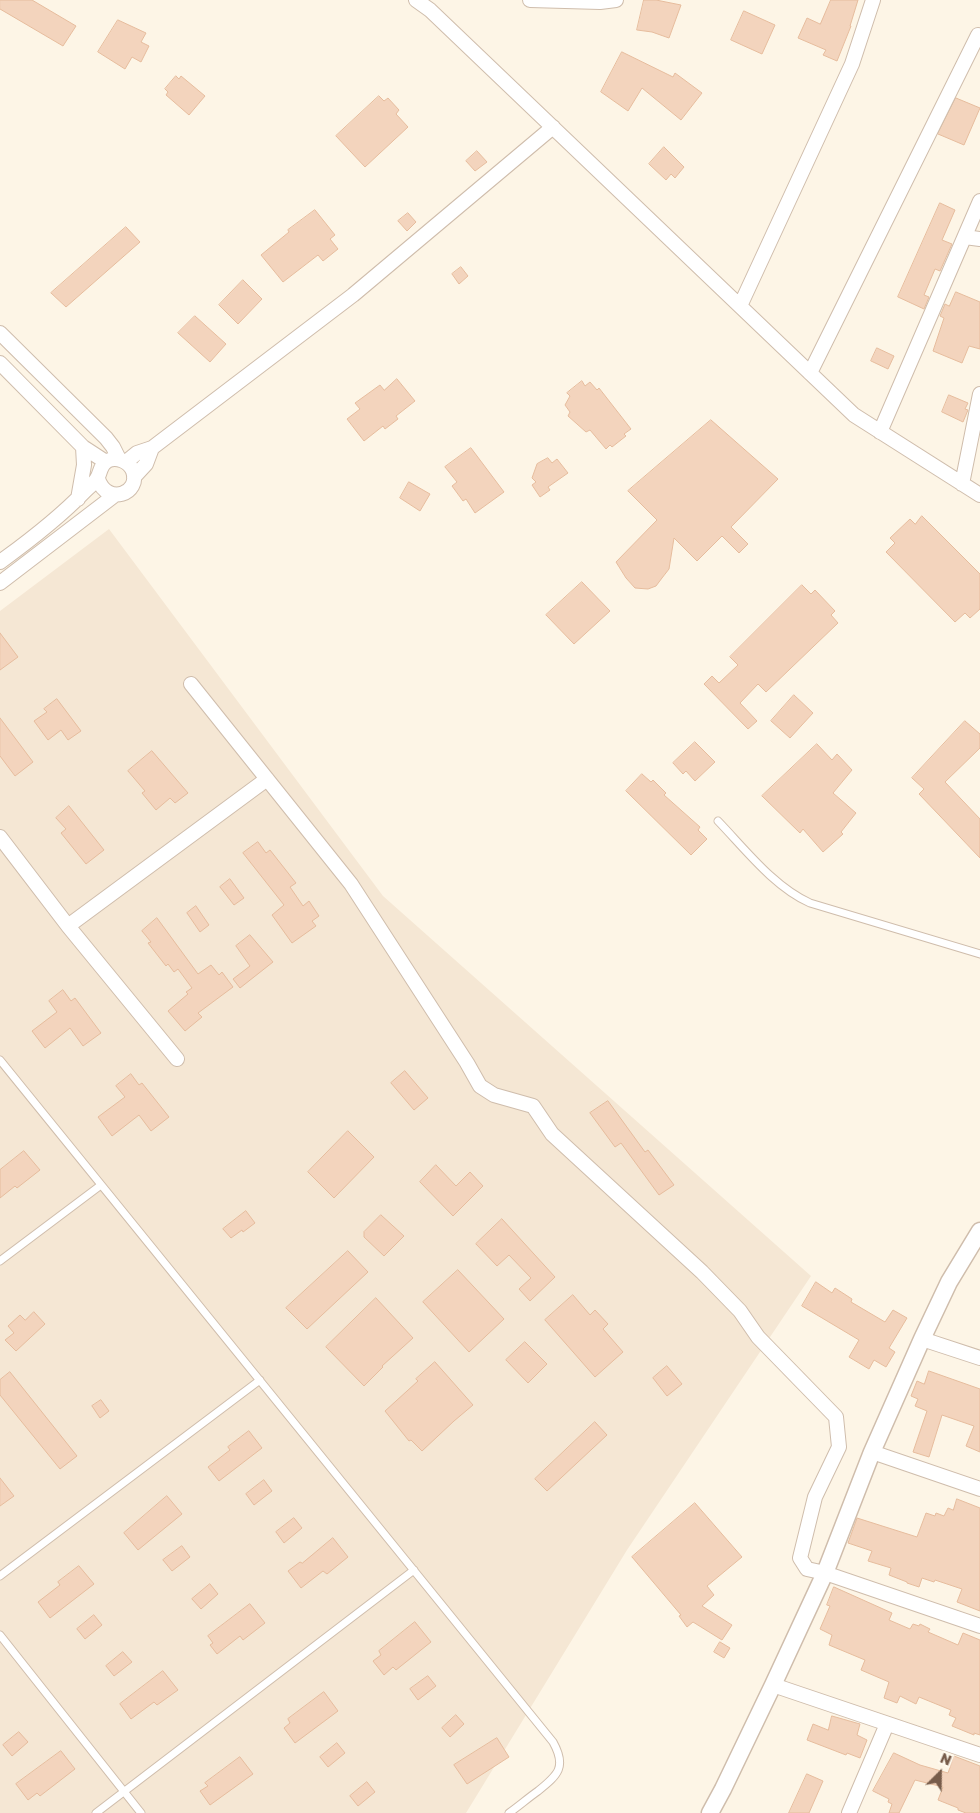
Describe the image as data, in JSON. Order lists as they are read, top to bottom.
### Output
{
  "north": "top right"
}
